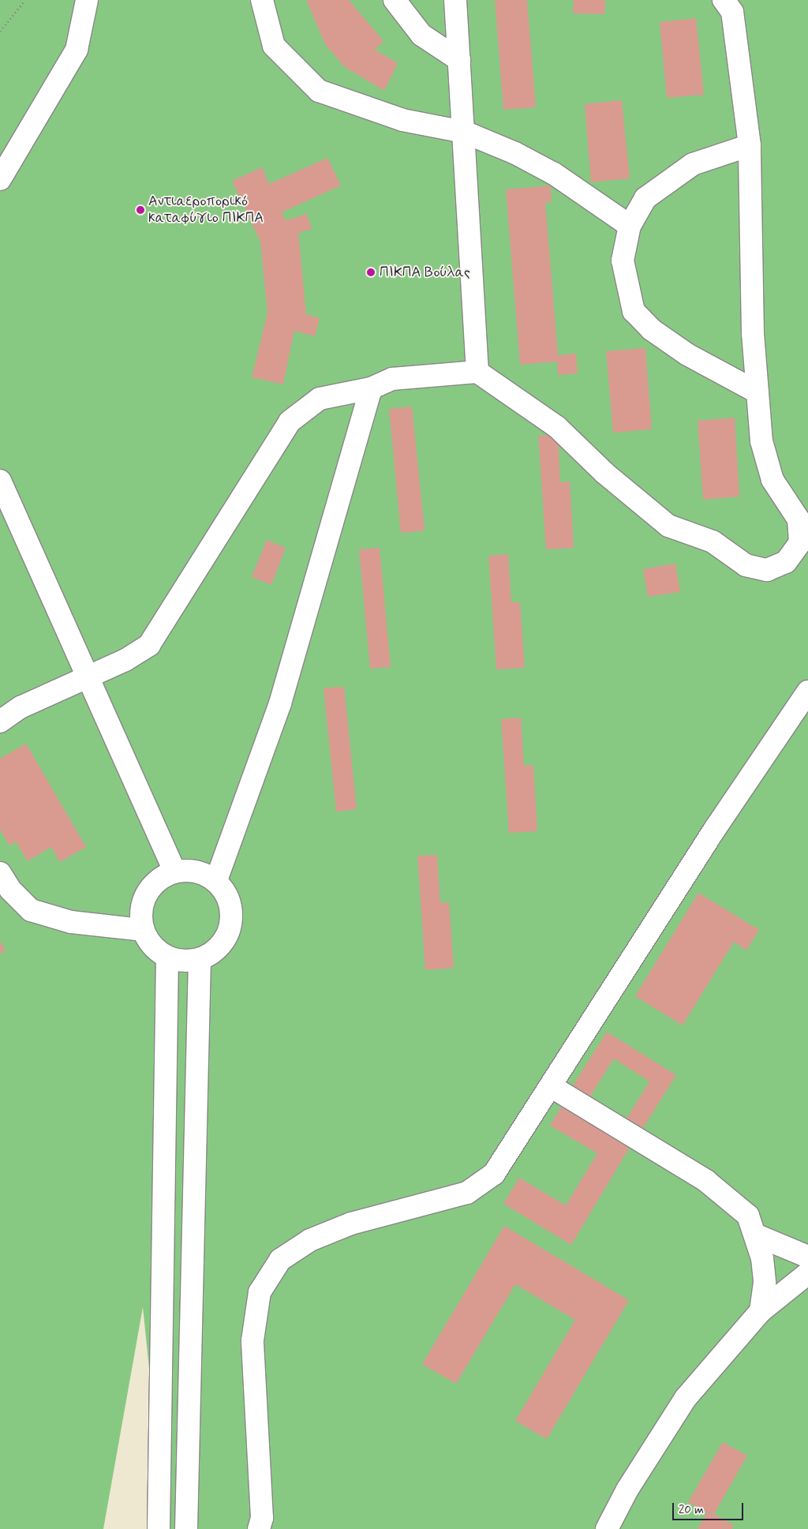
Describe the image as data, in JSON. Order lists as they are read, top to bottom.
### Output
{
  "places": ["Αντιαεροπορικό καταφύγιο ΠΙΚΠΑ", "ΠΙΚΠΑ Βούλας"],
  "scale_bar": "20 m"
}
